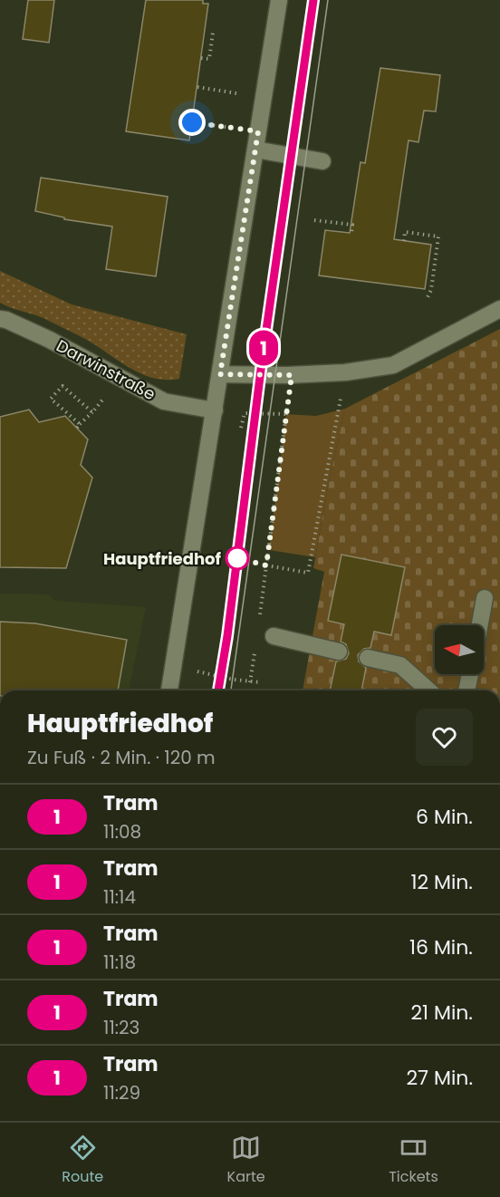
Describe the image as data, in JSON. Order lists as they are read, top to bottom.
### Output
{
  "streets": {
    "street": ["Darwinstraße"]
  },
  "places": ["Hauptfriedhof"],
  "lines": ["tram line 1"],
  "north": "left",
  "page": {
    "on_map": "1",
    "heading": ["Hauptfriedhof", "Zu Fuß · 2 Min. · 120 m"],
    "list": [
      {
        "mark": "1",
        "name": "Tram",
        "note": "11:08",
        "value": "6 Min."
      },
      {
        "mark": "1",
        "name": "Tram",
        "note": "11:14",
        "value": "12 Min."
      },
      {
        "mark": "1",
        "name": "Tram",
        "note": "11:18",
        "value": "16 Min."
      },
      {
        "mark": "1",
        "name": "Tram",
        "note": "11:23",
        "value": "21 Min."
      },
      {
        "mark": "1",
        "name": "Tram",
        "note": "11:29",
        "value": "27 Min."
      }
    ],
    "tabs": ["Route", "Karte", "Tickets"]
  }
}
